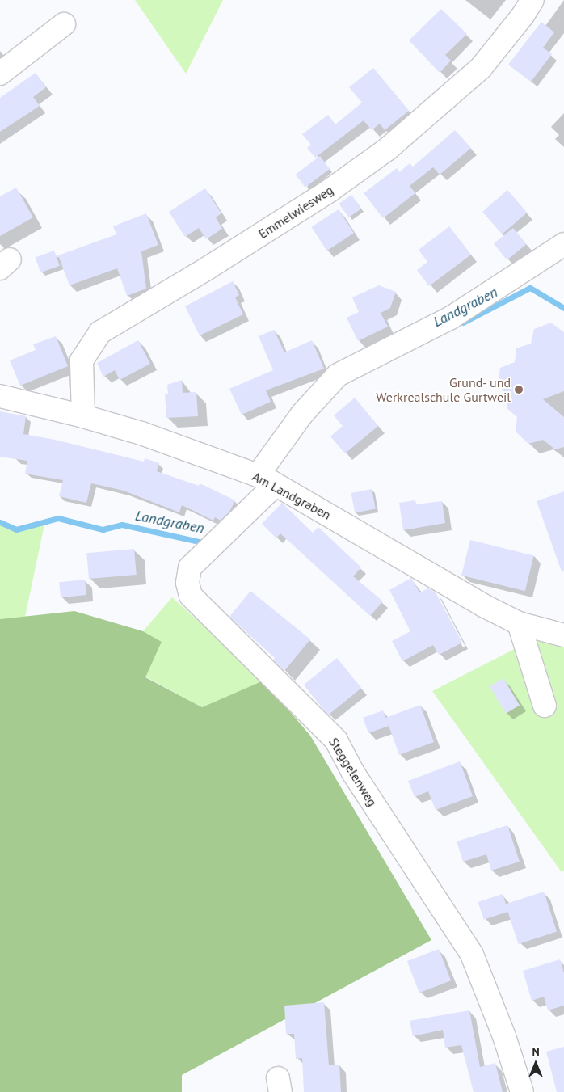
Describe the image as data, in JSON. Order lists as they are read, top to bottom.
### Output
{
  "streets": {
    "street": ["Emmelwiesweg", "Am Landgraben", "Steggelenweg"]
  },
  "crossings": [
    ["Emmelwiesweg", "Am Landgraben"],
    ["Am Landgraben", "Steggelenweg"]
  ],
  "water": ["Landgraben"],
  "places": ["Grund- und Werkrealschule Gurtweil"],
  "north": "top"
}
